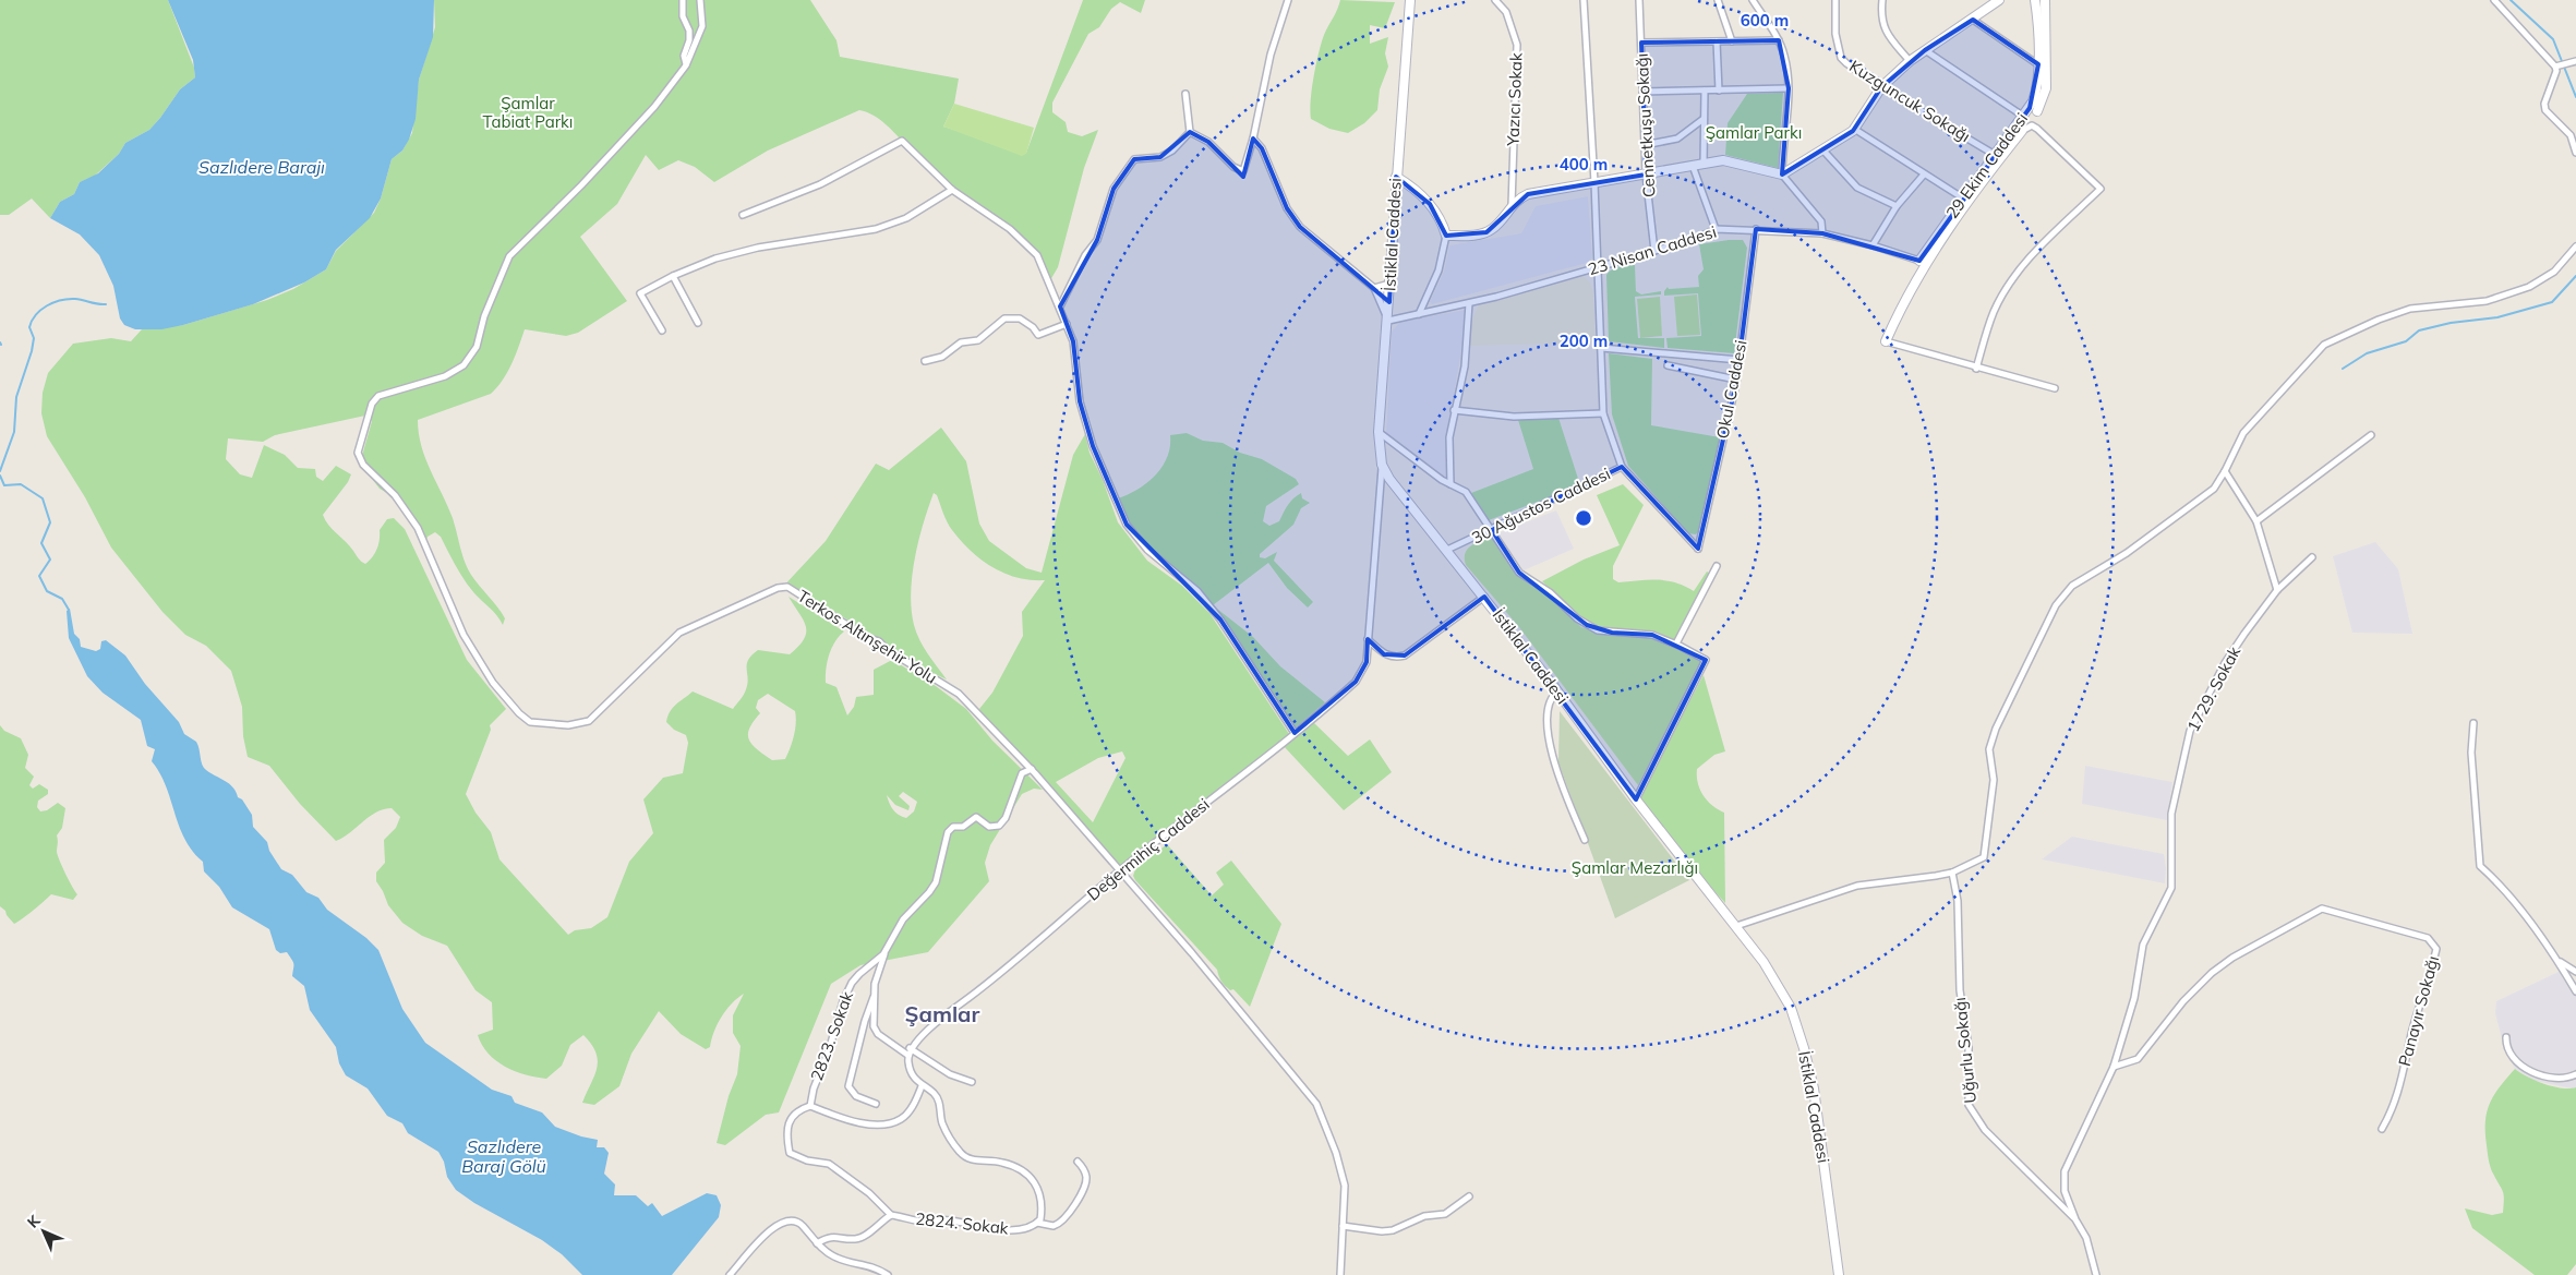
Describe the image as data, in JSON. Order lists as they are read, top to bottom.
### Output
{
  "streets": {
    "main road": ["29 Ekim Caddesi", "İstiklal Caddesi"],
    "street": [
      "Yazıcı Sokak",
      "Kuzguncuk Sokağı",
      "Cennetkuşu Sokağı",
      "23 Nisan Caddesi",
      "Okul Caddesi",
      "30 Ağustos Caddesi",
      "Terkos Altınşehir Yolu",
      "1729. Sokak",
      "Değermihiç Caddesi",
      "Panayır Sokağı",
      "2823. Sokak",
      "Uğurlu Sokağı",
      "2824. Sokak"
    ]
  },
  "crossings": [
    ["Kuzguncuk Sokağı", "29 Ekim Caddesi"],
    ["Cennetkuşu Sokağı", "23 Nisan Caddesi"],
    ["29 Ekim Caddesi", "23 Nisan Caddesi"],
    ["İstiklal Caddesi", "23 Nisan Caddesi"],
    ["İstiklal Caddesi", "30 Ağustos Caddesi"],
    ["İstiklal Caddesi", "Değermihiç Caddesi"],
    ["23 Nisan Caddesi", "Okul Caddesi"],
    ["23 Nisan Caddesi", "30 Ağustos Caddesi"],
    ["Okul Caddesi", "30 Ağustos Caddesi"],
    ["Terkos Altınşehir Yolu", "Değermihiç Caddesi"],
    ["Terkos Altınşehir Yolu", "2823. Sokak"],
    ["1729. Sokak", "Panayır Sokağı"]
  ],
  "districts": ["Şamlar"],
  "water": ["Sazlıdere Barajı", "Sazlıdere Baraj Gölü"],
  "parks": ["Şamlar Tabiat Parkı", "Şamlar Parkı", "Şamlar Mezarlığı"],
  "north": "top left",
  "rings": ["600 m", "400 m", "200 m"]
}
